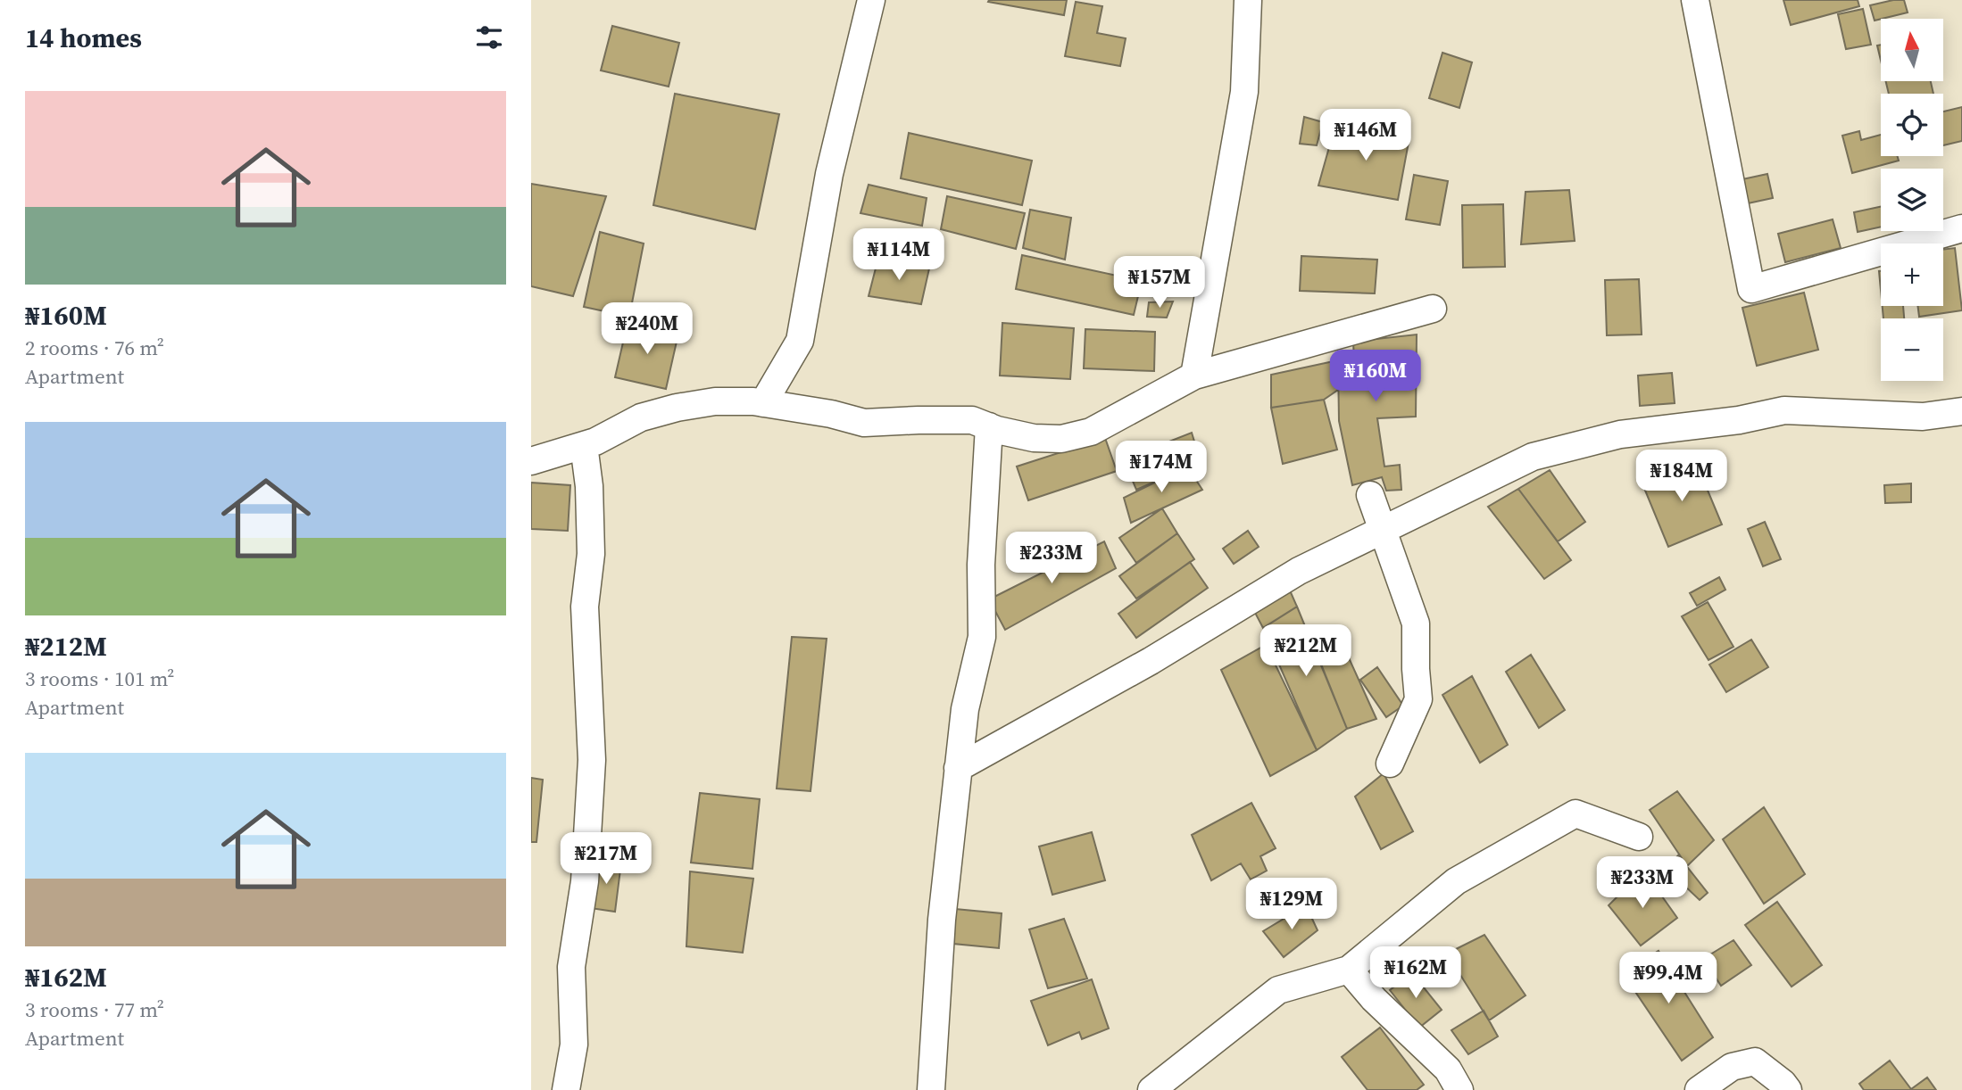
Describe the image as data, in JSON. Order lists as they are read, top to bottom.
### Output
{
  "north": "top",
  "page": {
    "heading": "14 homes",
    "map_buttons": ["+", "−"],
    "list": [
      {
        "name": "₦160M",
        "note": "2 rooms · 76 m² · Apartment"
      },
      {
        "name": "₦212M",
        "note": "3 rooms · 101 m² · Apartment"
      },
      {
        "name": "₦162M",
        "note": "3 rooms · 77 m² · Apartment"
      }
    ],
    "price": [
      "₦146M",
      "₦114M",
      "₦157M",
      "₦240M",
      "₦160M",
      "₦174M",
      "₦184M",
      "₦233M",
      "₦212M",
      "₦217M",
      "₦233M",
      "₦129M",
      "₦162M",
      "₦99.4M"
    ]
  }
}
